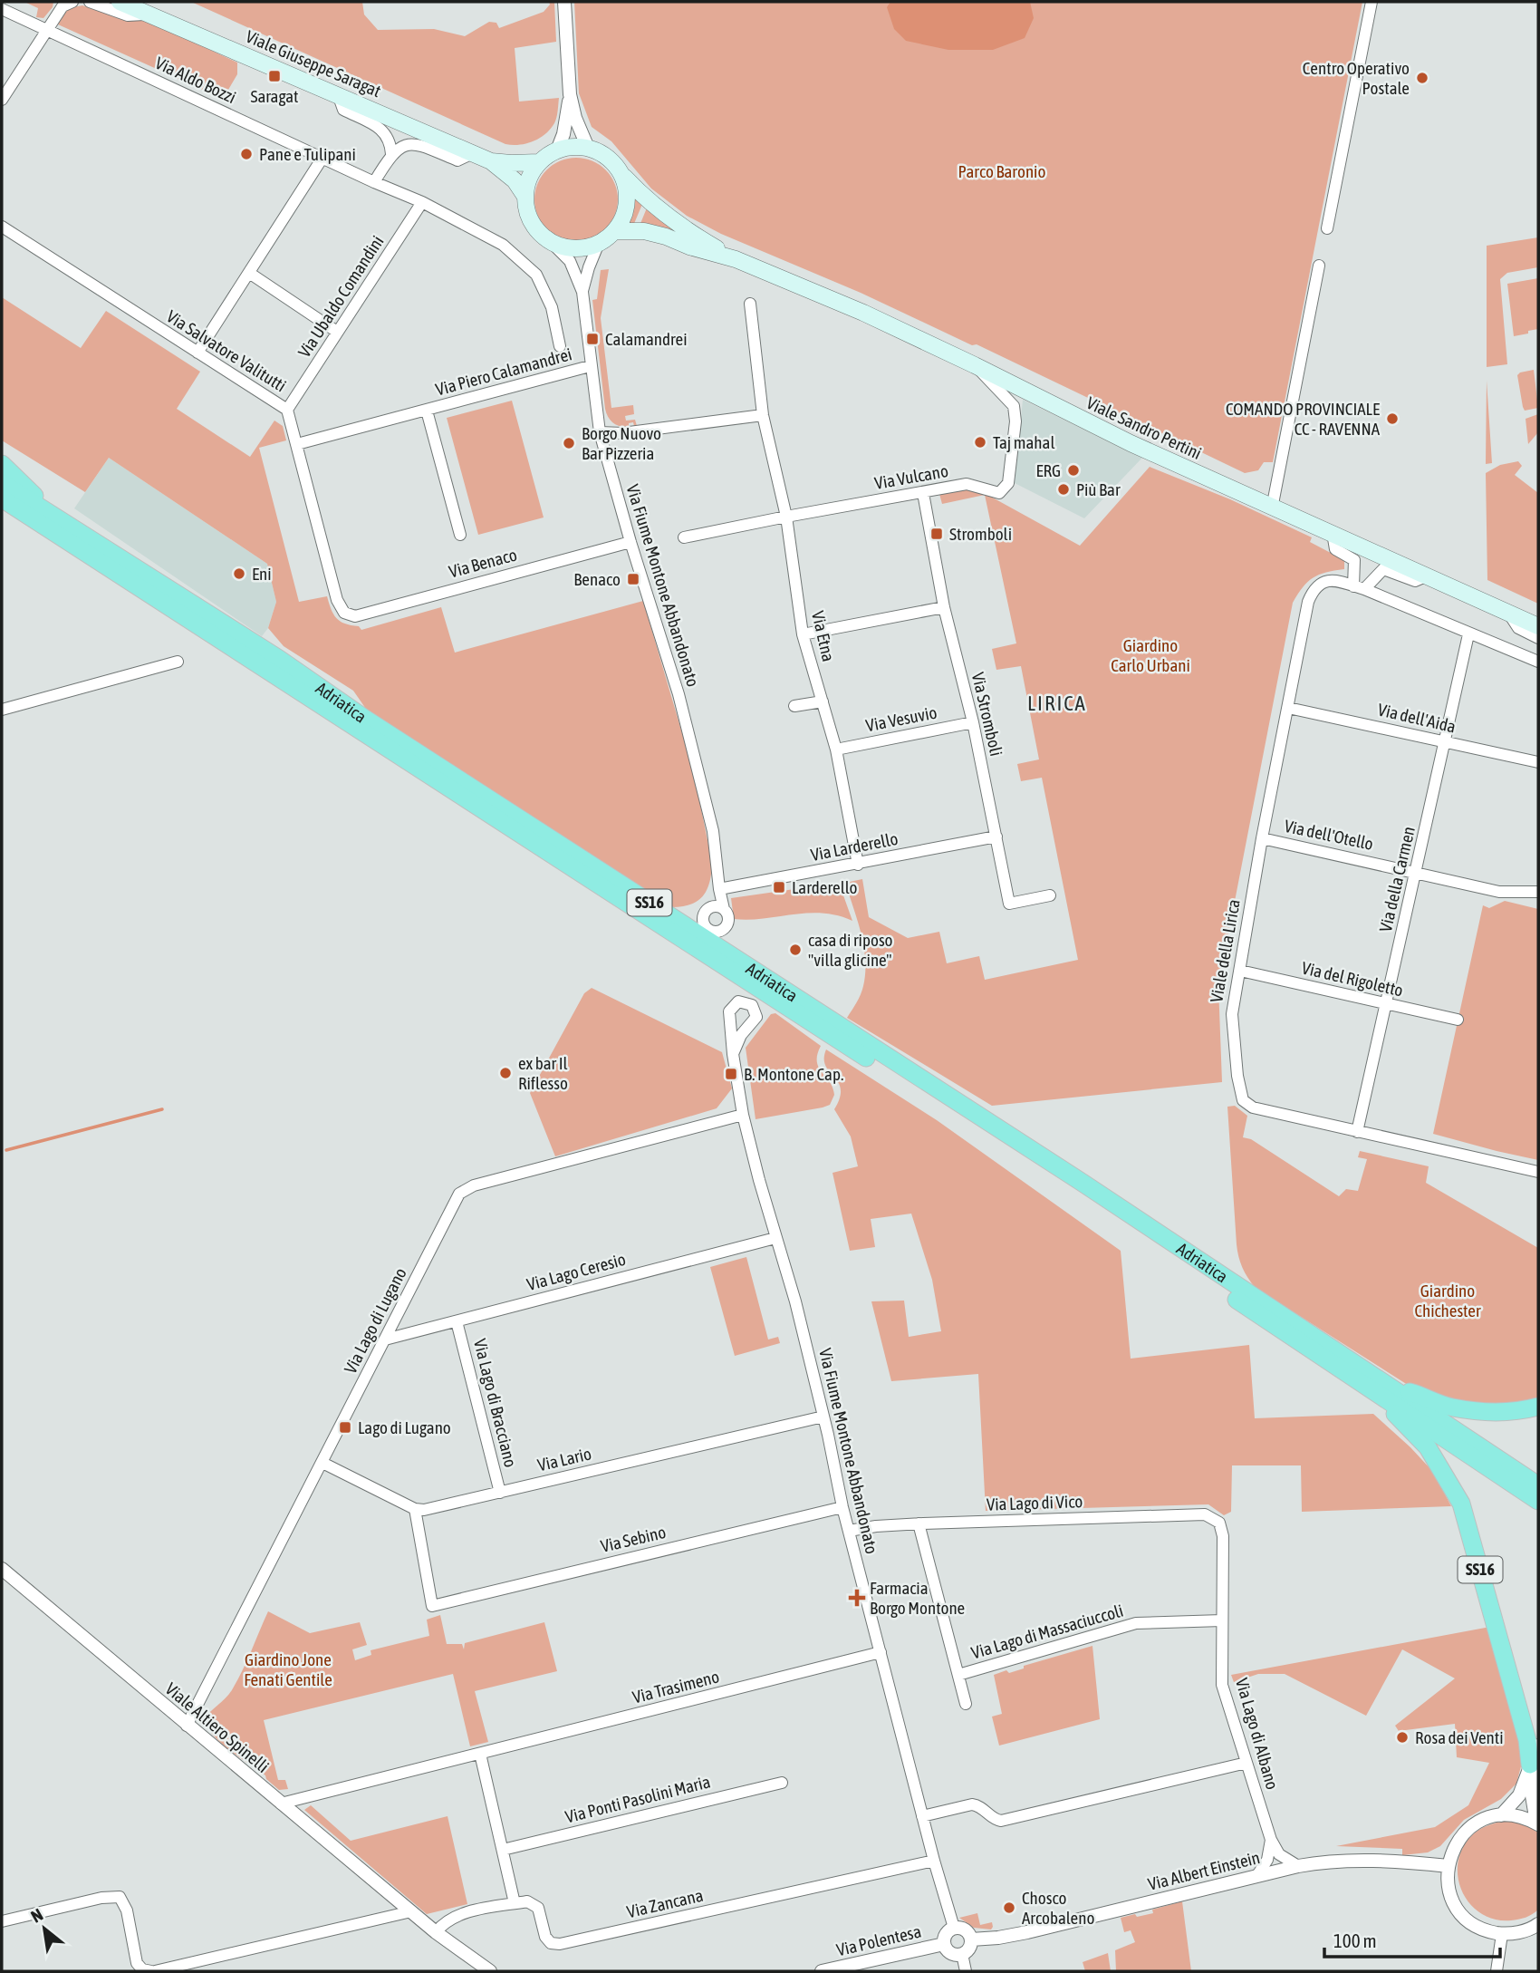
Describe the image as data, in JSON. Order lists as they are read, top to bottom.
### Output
{
  "streets": {
    "highway": ["Adriatica", "SS16"],
    "main road": ["Viale Giuseppe Saragat", "Viale Sandro Pertini"],
    "street": [
      "Via Aldo Bozzi",
      "Via Ubaldo Comandini",
      "Via Salvatore Valitutti",
      "Via Piero Calamandrei",
      "Via Vulcano",
      "Via Benaco",
      "Via Fiume Montone Abbandonato",
      "Via Etna",
      "Via Stromboli",
      "Via dell'Aida",
      "Via Vesuvio",
      "Via dell'Otello",
      "Via Larderello",
      "Via della Carmen",
      "Viale della Lirica",
      "Via del Rigoletto",
      "Via Lago Ceresio",
      "Via Lago di Lugano",
      "Via Lago di Bracciano",
      "Via Lario",
      "Via Lago di Vico",
      "Via Sebino",
      "Via Lago di Massaciuccoli",
      "Via Trasimeno",
      "Viale Altiero Spinelli",
      "Via Lago di Albano",
      "Via Ponti Pasolini Maria",
      "Via Albert Einstein",
      "Via Zancana",
      "Via Polentesa"
    ]
  },
  "crossings": [
    ["Viale Giuseppe Saragat", "Viale Sandro Pertini"],
    ["Viale Giuseppe Saragat", "Via Fiume Montone Abbandonato"],
    ["Via Aldo Bozzi", "Via Ubaldo Comandini"],
    ["Via Ubaldo Comandini", "Via Salvatore Valitutti"],
    ["Via Salvatore Valitutti", "Via Piero Calamandrei"],
    ["Via Salvatore Valitutti", "Via Benaco"],
    ["Via Piero Calamandrei", "Via Fiume Montone Abbandonato"],
    ["Viale Sandro Pertini", "Via Vulcano"],
    ["Viale Sandro Pertini", "Via Fiume Montone Abbandonato"],
    ["Via Vulcano", "Via Etna"],
    ["Via Vulcano", "Via Stromboli"],
    ["Via Benaco", "Via Fiume Montone Abbandonato"],
    ["Via Fiume Montone Abbandonato", "Via Larderello"],
    ["Via Fiume Montone Abbandonato", "Via Lago Ceresio"],
    ["Via Fiume Montone Abbandonato", "Via Lago di Lugano"],
    ["Via Fiume Montone Abbandonato", "Via Lario"],
    ["Via Fiume Montone Abbandonato", "Via Lago di Vico"],
    ["Via Fiume Montone Abbandonato", "Via Sebino"],
    ["Via Fiume Montone Abbandonato", "Via Trasimeno"],
    ["Via Fiume Montone Abbandonato", "Via Albert Einstein"],
    ["Via Fiume Montone Abbandonato", "Via Zancana"],
    ["Via Fiume Montone Abbandonato", "Via Polentesa"],
    ["Via Etna", "Via Vesuvio"],
    ["Via Etna", "Via Larderello"],
    ["Adriatica", "SS16"],
    ["Via Stromboli", "Via Vesuvio"],
    ["Via Stromboli", "Via Larderello"],
    ["Via dell'Aida", "Via della Carmen"],
    ["Via dell'Aida", "Viale della Lirica"],
    ["Via dell'Otello", "Via della Carmen"],
    ["Via dell'Otello", "Viale della Lirica"],
    ["Via della Carmen", "Viale della Lirica"],
    ["Via della Carmen", "Via del Rigoletto"],
    ["Viale della Lirica", "Via del Rigoletto"],
    ["Via Lago Ceresio", "Via Lago di Lugano"],
    ["Via Lago Ceresio", "Via Lago di Bracciano"],
    ["Via Lago di Lugano", "Viale Altiero Spinelli"],
    ["Via Lago di Bracciano", "Via Lario"],
    ["Via Lario", "Via Sebino"],
    ["Via Lago di Vico", "Via Lago di Albano"],
    ["Via Lago di Massaciuccoli", "Via Lago di Albano"],
    ["Via Trasimeno", "Viale Altiero Spinelli"],
    ["Via Lago di Albano", "Via Albert Einstein"],
    ["Via Albert Einstein", "Via Polentesa"]
  ],
  "districts": ["LIRICA"],
  "parks": [
    "Parco Baronio",
    "Giardino Carlo Urbani",
    "Giardino Chichester",
    "Giardino Jone Fenati Gentile"
  ],
  "places": {
    "transit": [
      "Saragat",
      "Calamandrei",
      "Stromboli",
      "Benaco",
      "Larderello",
      "B. Montone Cap.",
      "Lago di Lugano"
    ],
    "other": [
      "Centro Operativo Postale",
      "Pane e Tulipani",
      "COMANDO PROVINCIALE CC - RAVENNA",
      "Taj mahal",
      "Borgo Nuovo Bar Pizzeria",
      "ERG",
      "Più Bar",
      "Eni",
      "casa di riposo \"villa glicine\"",
      "ex bar Il Riflesso",
      "Rosa dei Venti",
      "Chosco Arcobaleno"
    ],
    "health": ["Farmacia Borgo Montone"]
  },
  "scale_bar": "100 m",
  "north": "top left"
}
